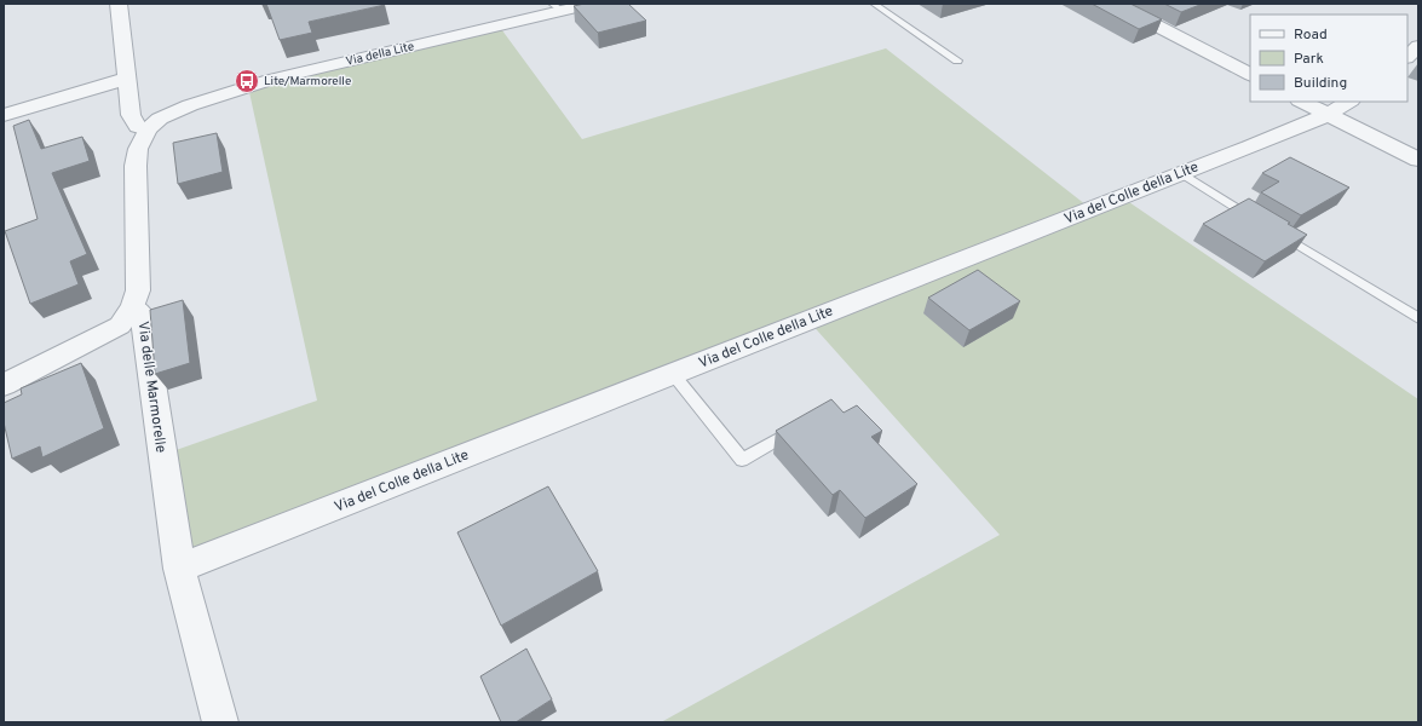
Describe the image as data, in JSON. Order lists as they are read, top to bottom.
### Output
{
  "streets": {
    "street": ["Via della Lite", "Via del Colle della Lite", "Via delle Marmorelle"]
  },
  "crossings": [
    ["Via della Lite", "Via delle Marmorelle"],
    ["Via del Colle della Lite", "Via delle Marmorelle"]
  ],
  "places": {
    "bus stop": ["Lite/Marmorelle"]
  },
  "legend": ["Road", "Park", "Building"]
}
